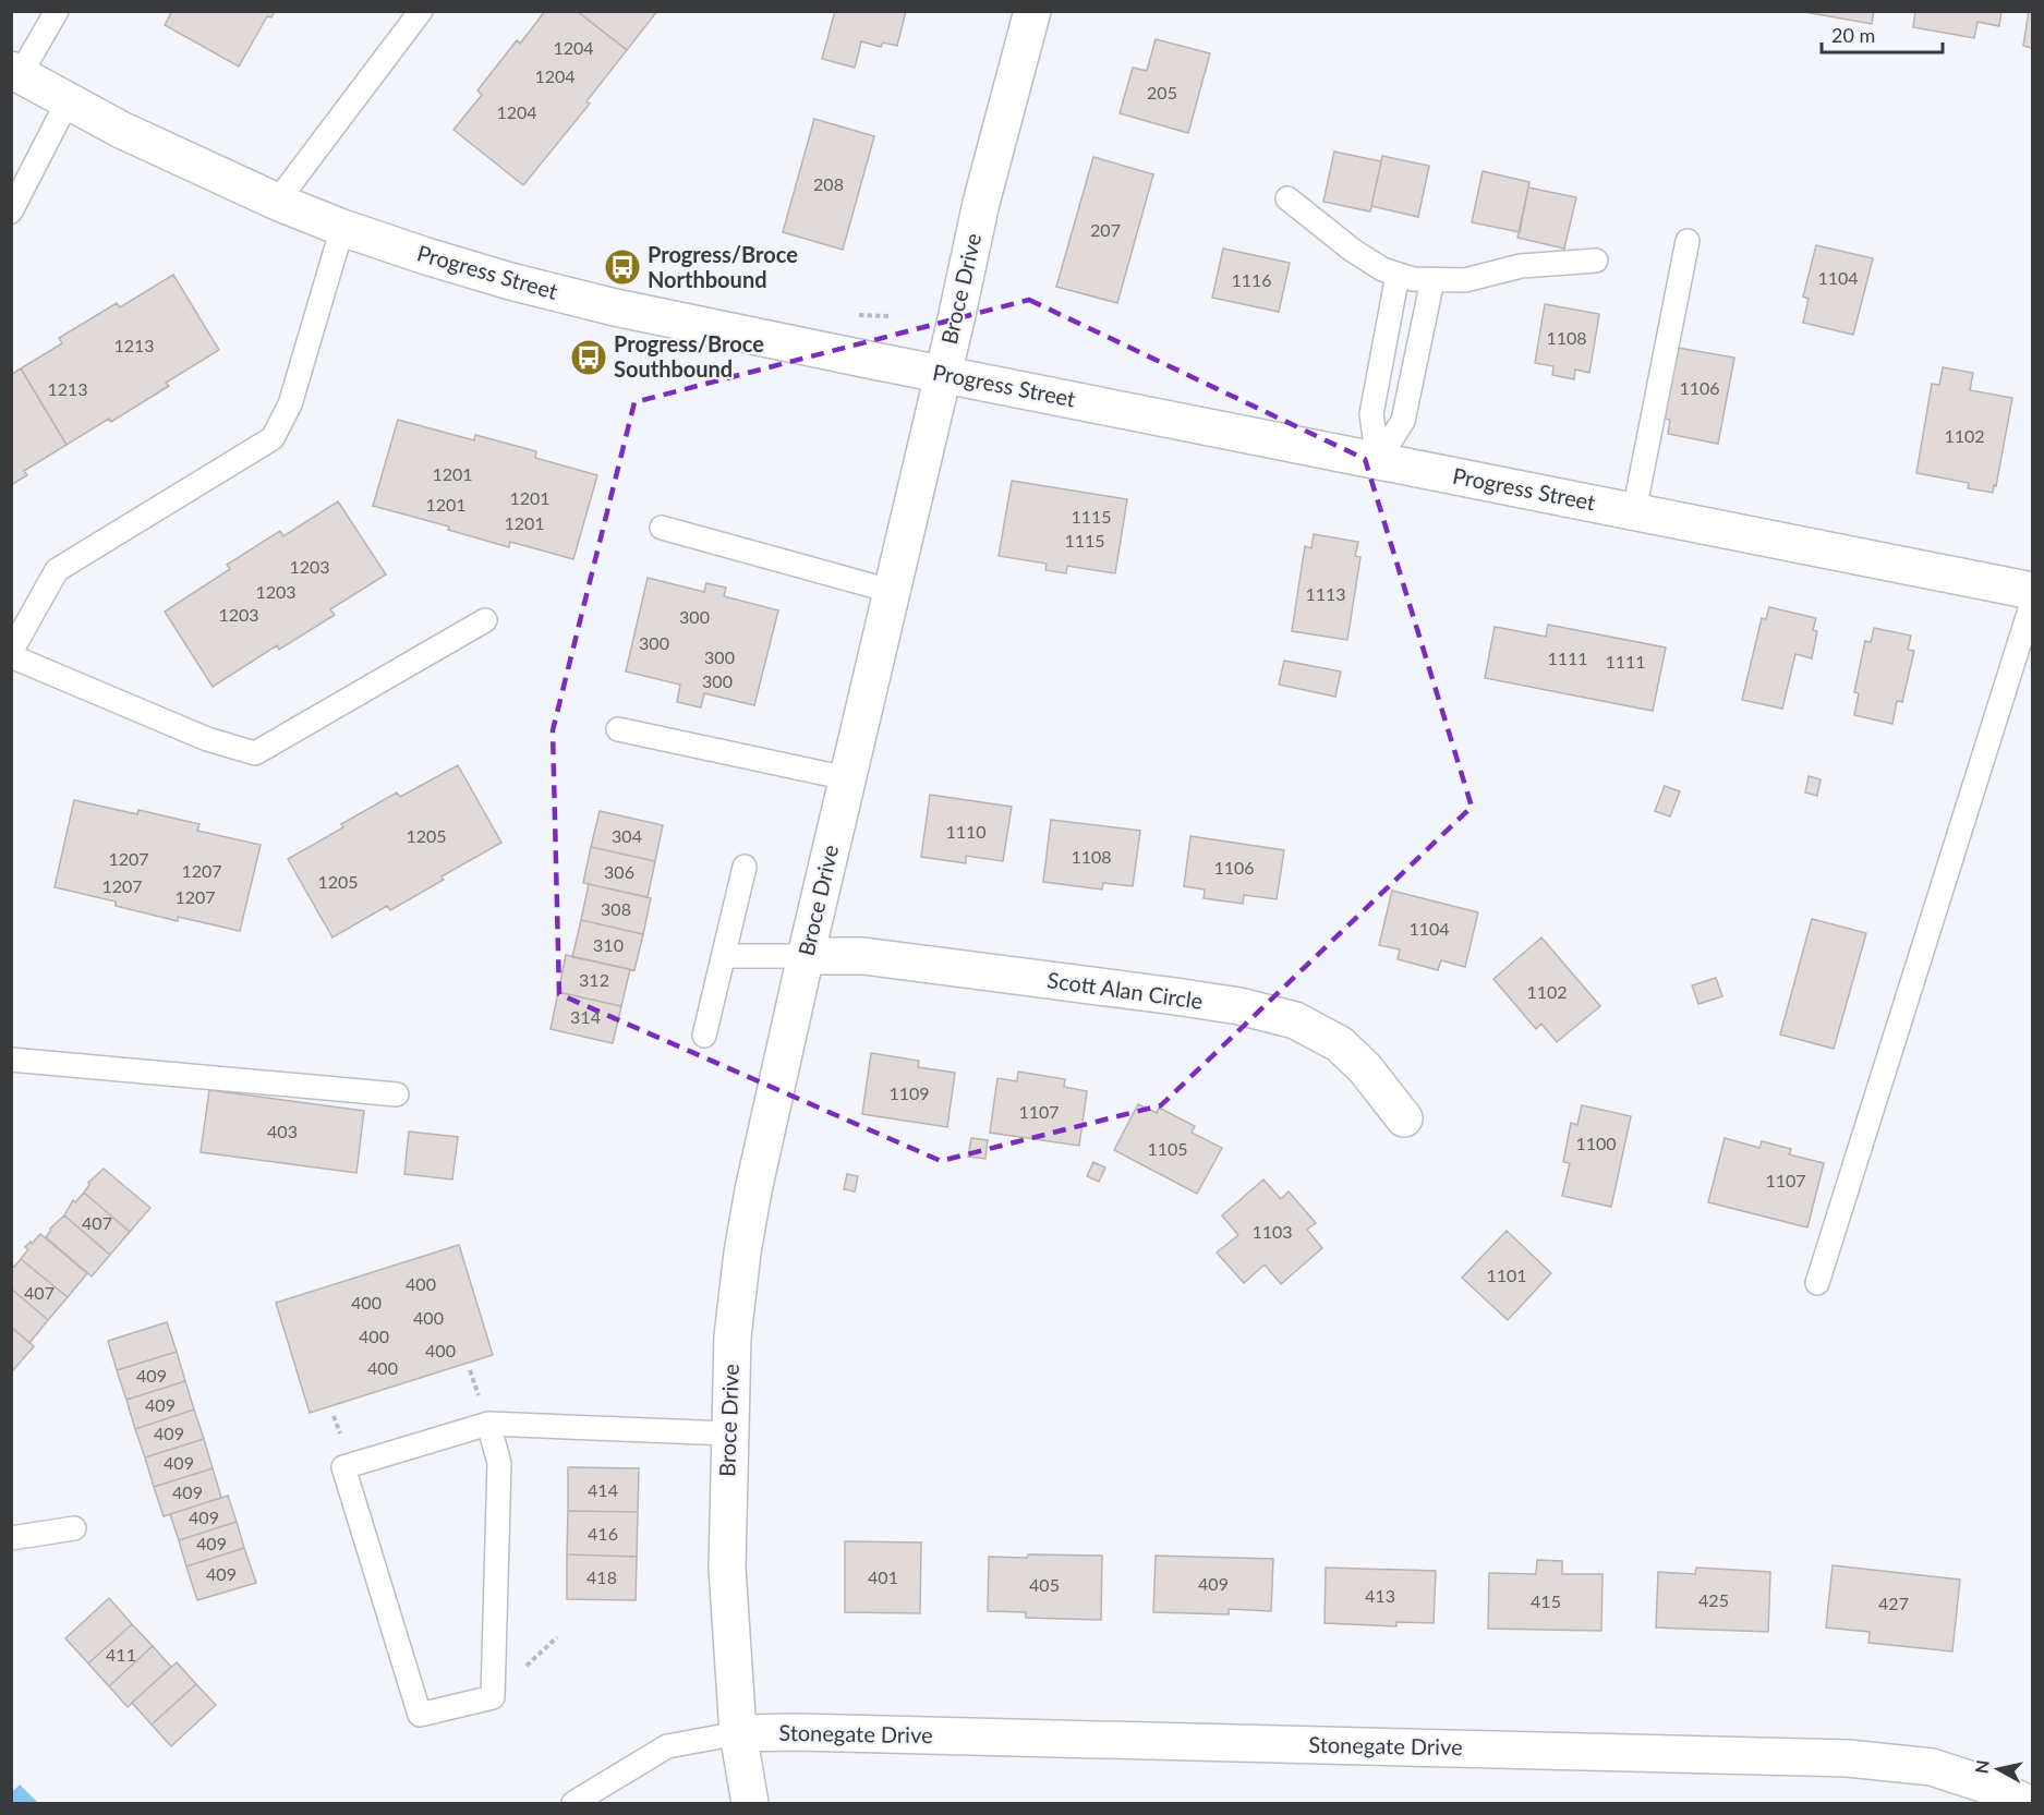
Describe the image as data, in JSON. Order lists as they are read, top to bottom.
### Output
{
  "streets": {
    "street": [
      "Progress Street",
      "Broce Drive",
      "Scott Alan Circle",
      "Stonegate Drive"
    ]
  },
  "crossings": [
    ["Progress Street", "Broce Drive"],
    ["Broce Drive", "Scott Alan Circle"],
    ["Broce Drive", "Stonegate Drive"]
  ],
  "places": {
    "bus stop": ["Progress/Broce Northbound", "Progress/Broce Southbound"]
  },
  "house_numbers": [
    "1204",
    "1204",
    "205",
    "1204",
    "208",
    "207",
    "1104",
    "1116",
    "1108",
    "1213",
    "1106",
    "1213",
    "1102",
    "1201",
    "1201",
    "1201",
    "1115",
    "1201",
    "1115",
    "1203",
    "1203",
    "1113",
    "1203",
    "300",
    "300",
    "300",
    "1111",
    "1111",
    "300",
    "1110",
    "1205",
    "304",
    "1108",
    "1207",
    "1106",
    "1207",
    "306",
    "1205",
    "1207",
    "1207",
    "308",
    "1104",
    "310",
    "312",
    "1102",
    "314",
    "1109",
    "1107",
    "403",
    "1100",
    "1105",
    "1107",
    "407",
    "1103",
    "1101",
    "400",
    "407",
    "400",
    "400",
    "400",
    "400",
    "400",
    "409",
    "409",
    "409",
    "409",
    "414",
    "409",
    "409",
    "416",
    "409",
    "409",
    "418",
    "401",
    "409",
    "405",
    "413",
    "425",
    "415",
    "427",
    "411"
  ],
  "scale_bar": "20 m",
  "north": "left"
}
